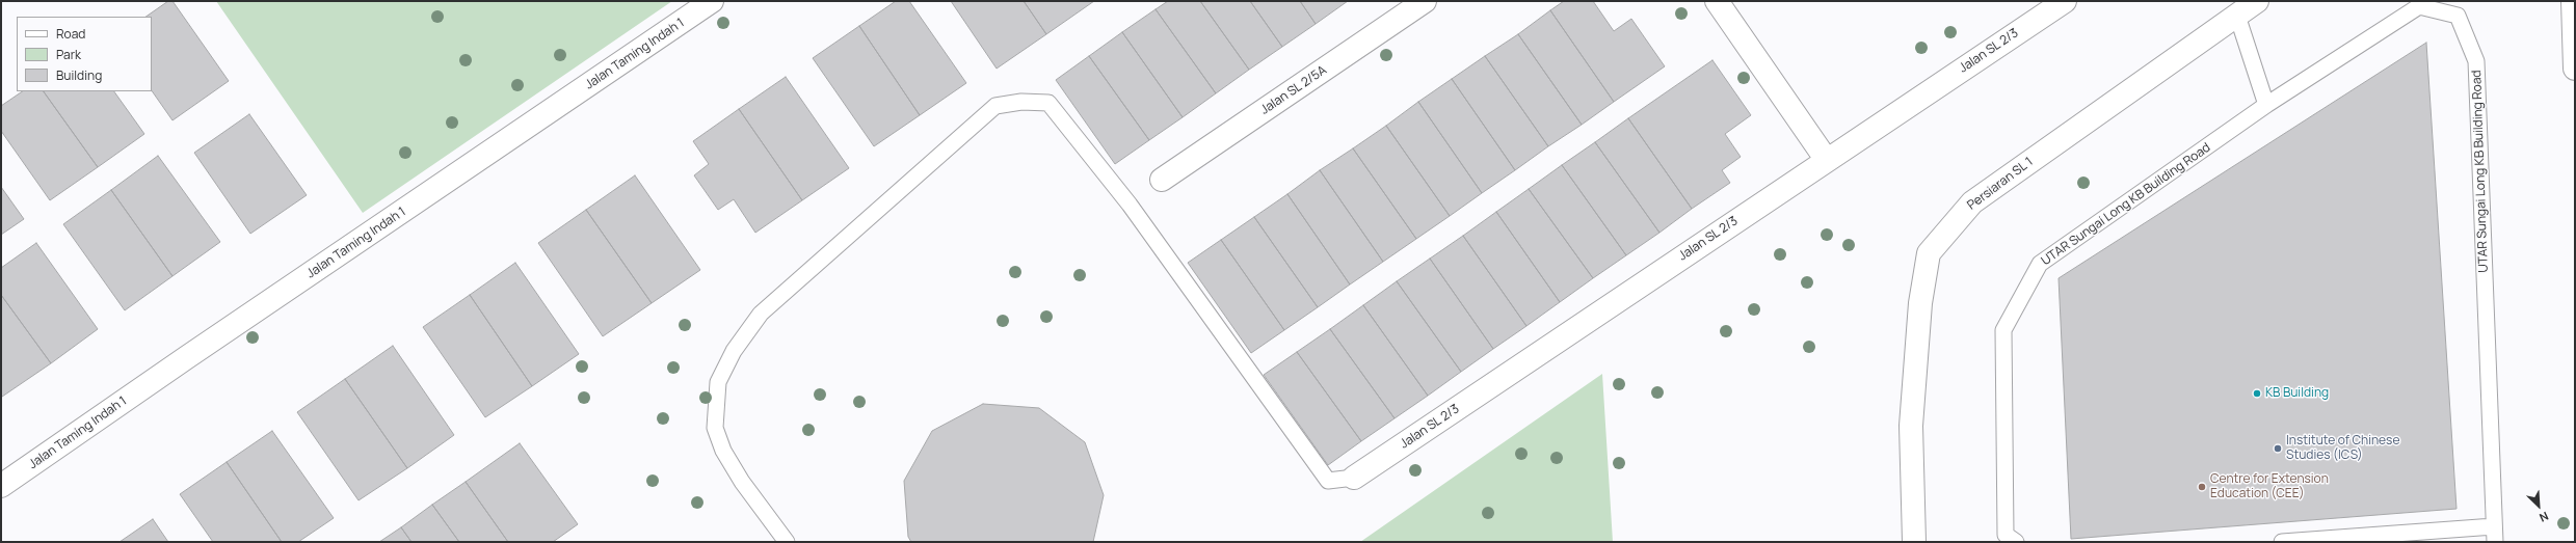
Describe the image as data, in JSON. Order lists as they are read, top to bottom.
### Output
{
  "streets": {
    "street": [
      "Jalan SL 2/3",
      "Jalan Taming Indah 1",
      "Jalan SL 2/5A",
      "Persiaran SL 1"
    ],
    "lane": ["UTAR Sungai Long KB Building Road"]
  },
  "places": ["KB Building", "Institute of Chinese Studies (ICS)", "Centre for Extension Education (CEE)"],
  "legend": ["Road", "Park", "Building"],
  "north": "bottom right"
}
